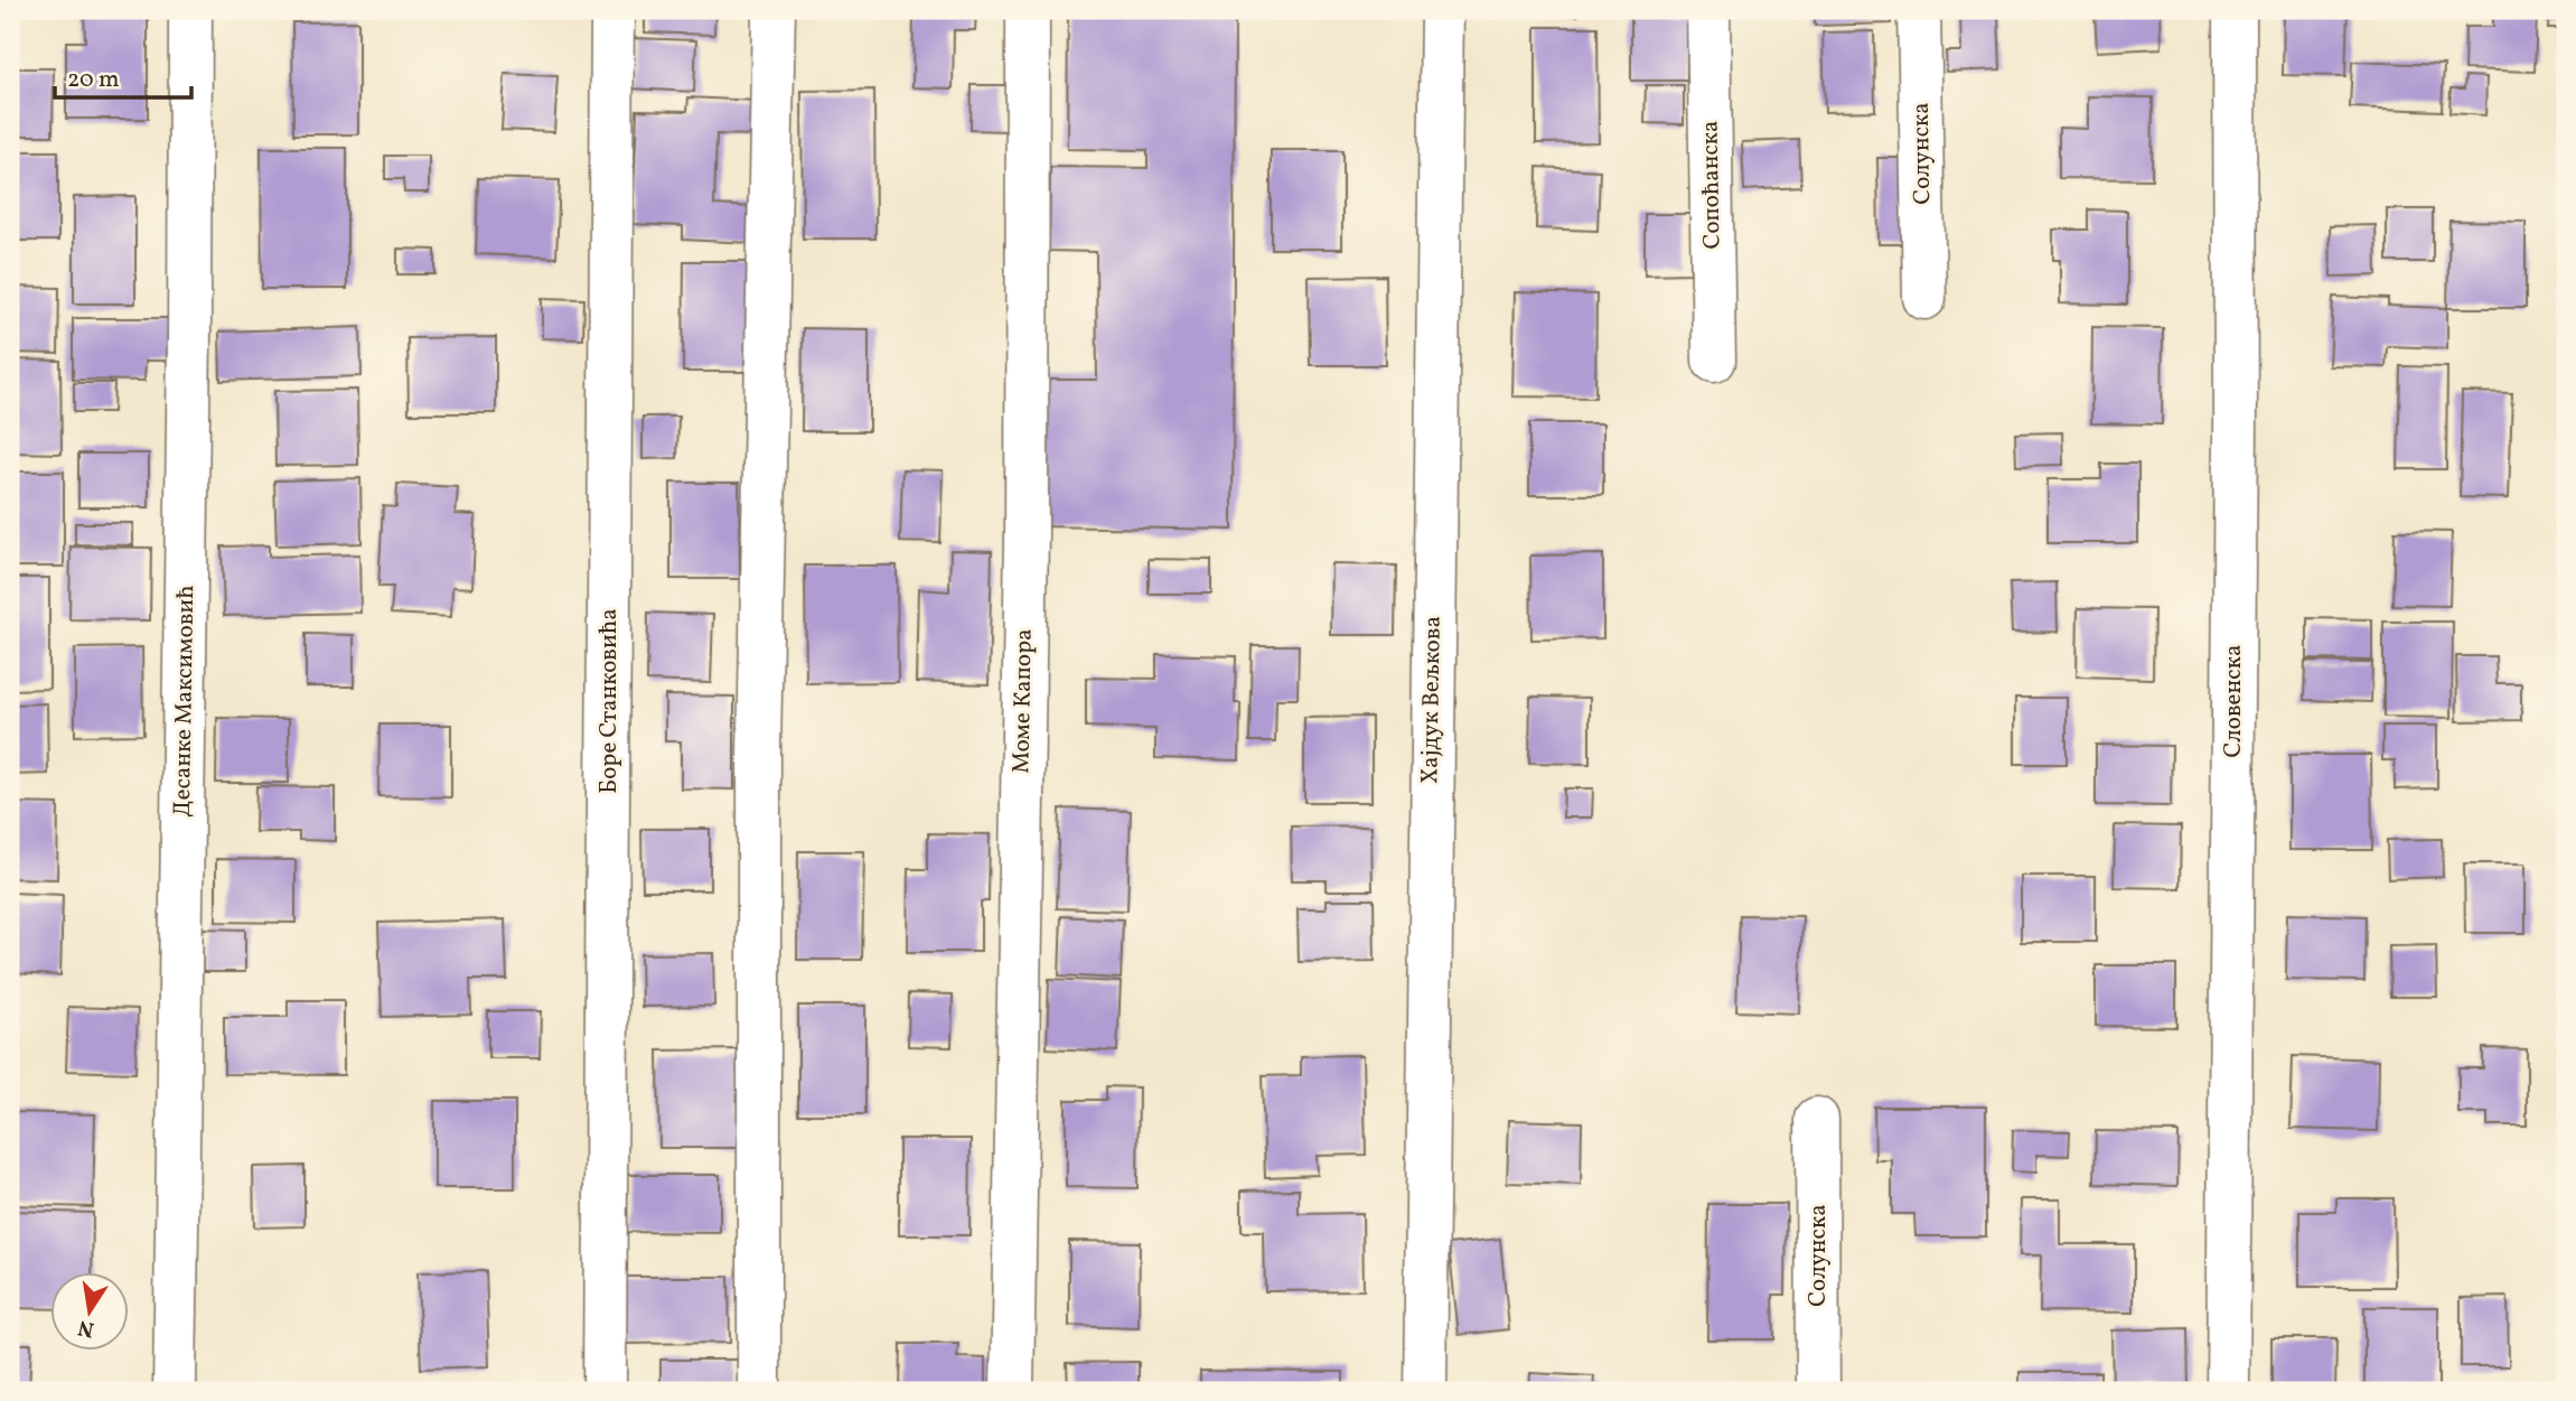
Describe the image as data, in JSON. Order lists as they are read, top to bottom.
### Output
{
  "streets": {
    "street": [
      "Солунска",
      "Сопоћанска",
      "Хајдук Вељкова",
      "Десанке Максимовић",
      "Боре Станковића",
      "Моме Капора",
      "Словенска"
    ]
  },
  "scale_bar": "20 m",
  "north": "bottom"
}
